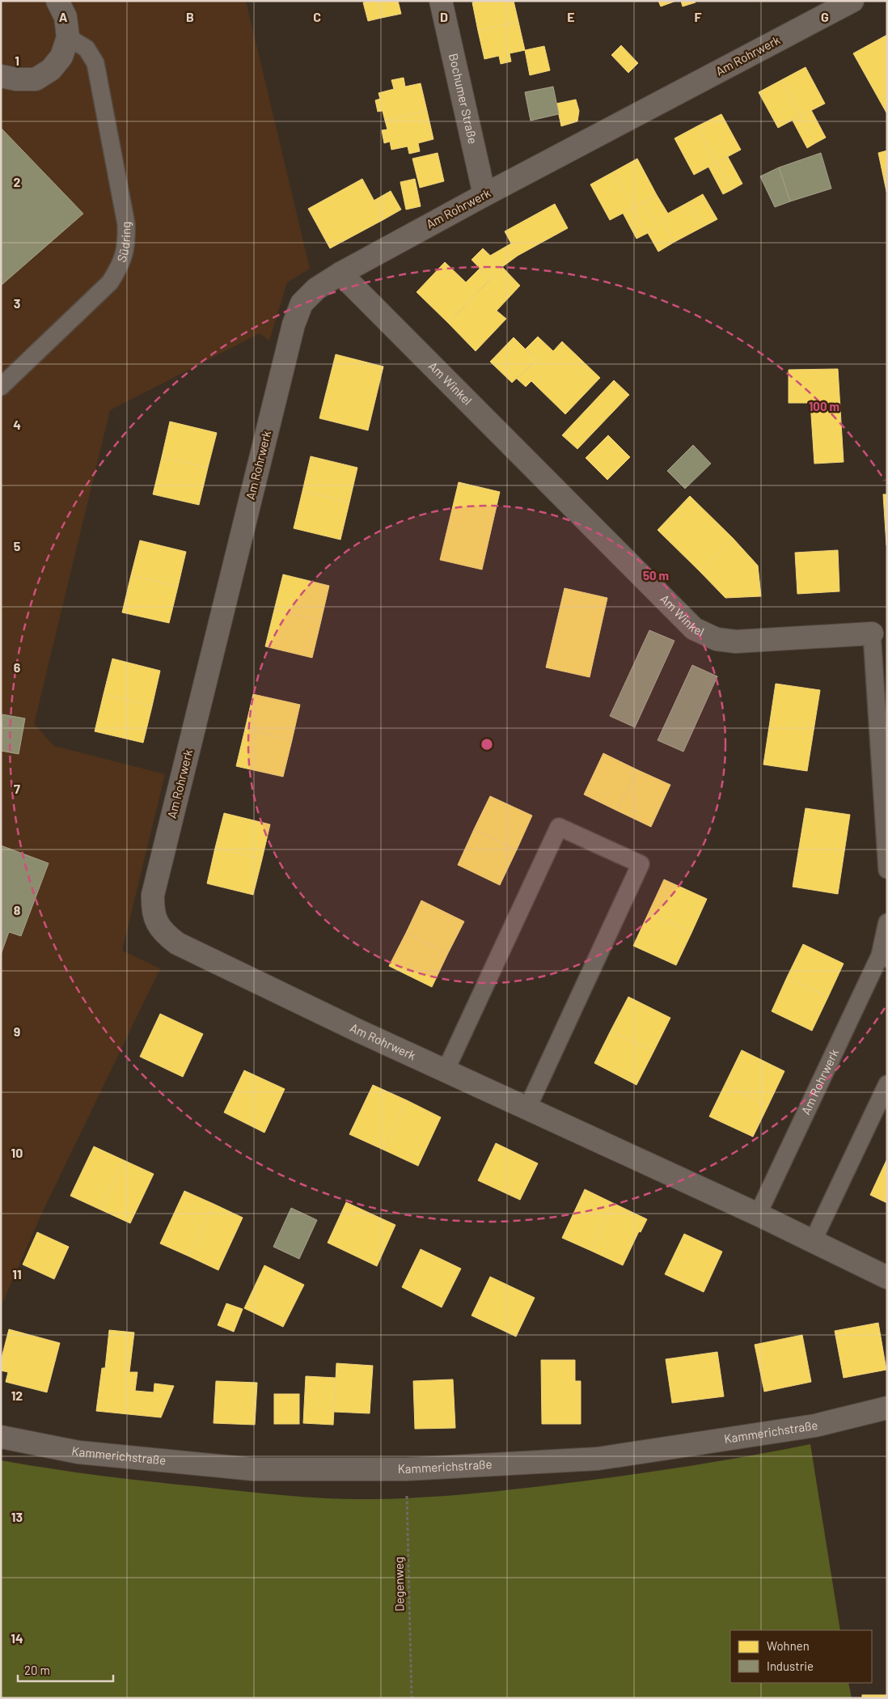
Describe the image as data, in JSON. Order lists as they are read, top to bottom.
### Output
{
  "streets": {
    "street": [
      "Am Rohrwerk",
      "Bochumer Straße",
      "Am Winkel",
      "Kammerichstraße"
    ],
    "lane": ["Südring"],
    "path": ["Degenweg"]
  },
  "crossings": [
    ["Am Rohrwerk", "Bochumer Straße"],
    ["Am Rohrwerk", "Am Winkel"],
    ["Kammerichstraße", "Degenweg"]
  ],
  "legend": ["Wohnen", "Industrie"],
  "scale_bar": "20 m",
  "grid": {
    "columns": [
      "A",
      "B",
      "C",
      "D",
      "E",
      "F",
      "G"
    ],
    "rows": [
      "1",
      "2",
      "3",
      "4",
      "5",
      "6",
      "7",
      "8",
      "9",
      "10",
      "11",
      "12",
      "13",
      "14"
    ]
  },
  "rings": ["100 m", "50 m"]
}
